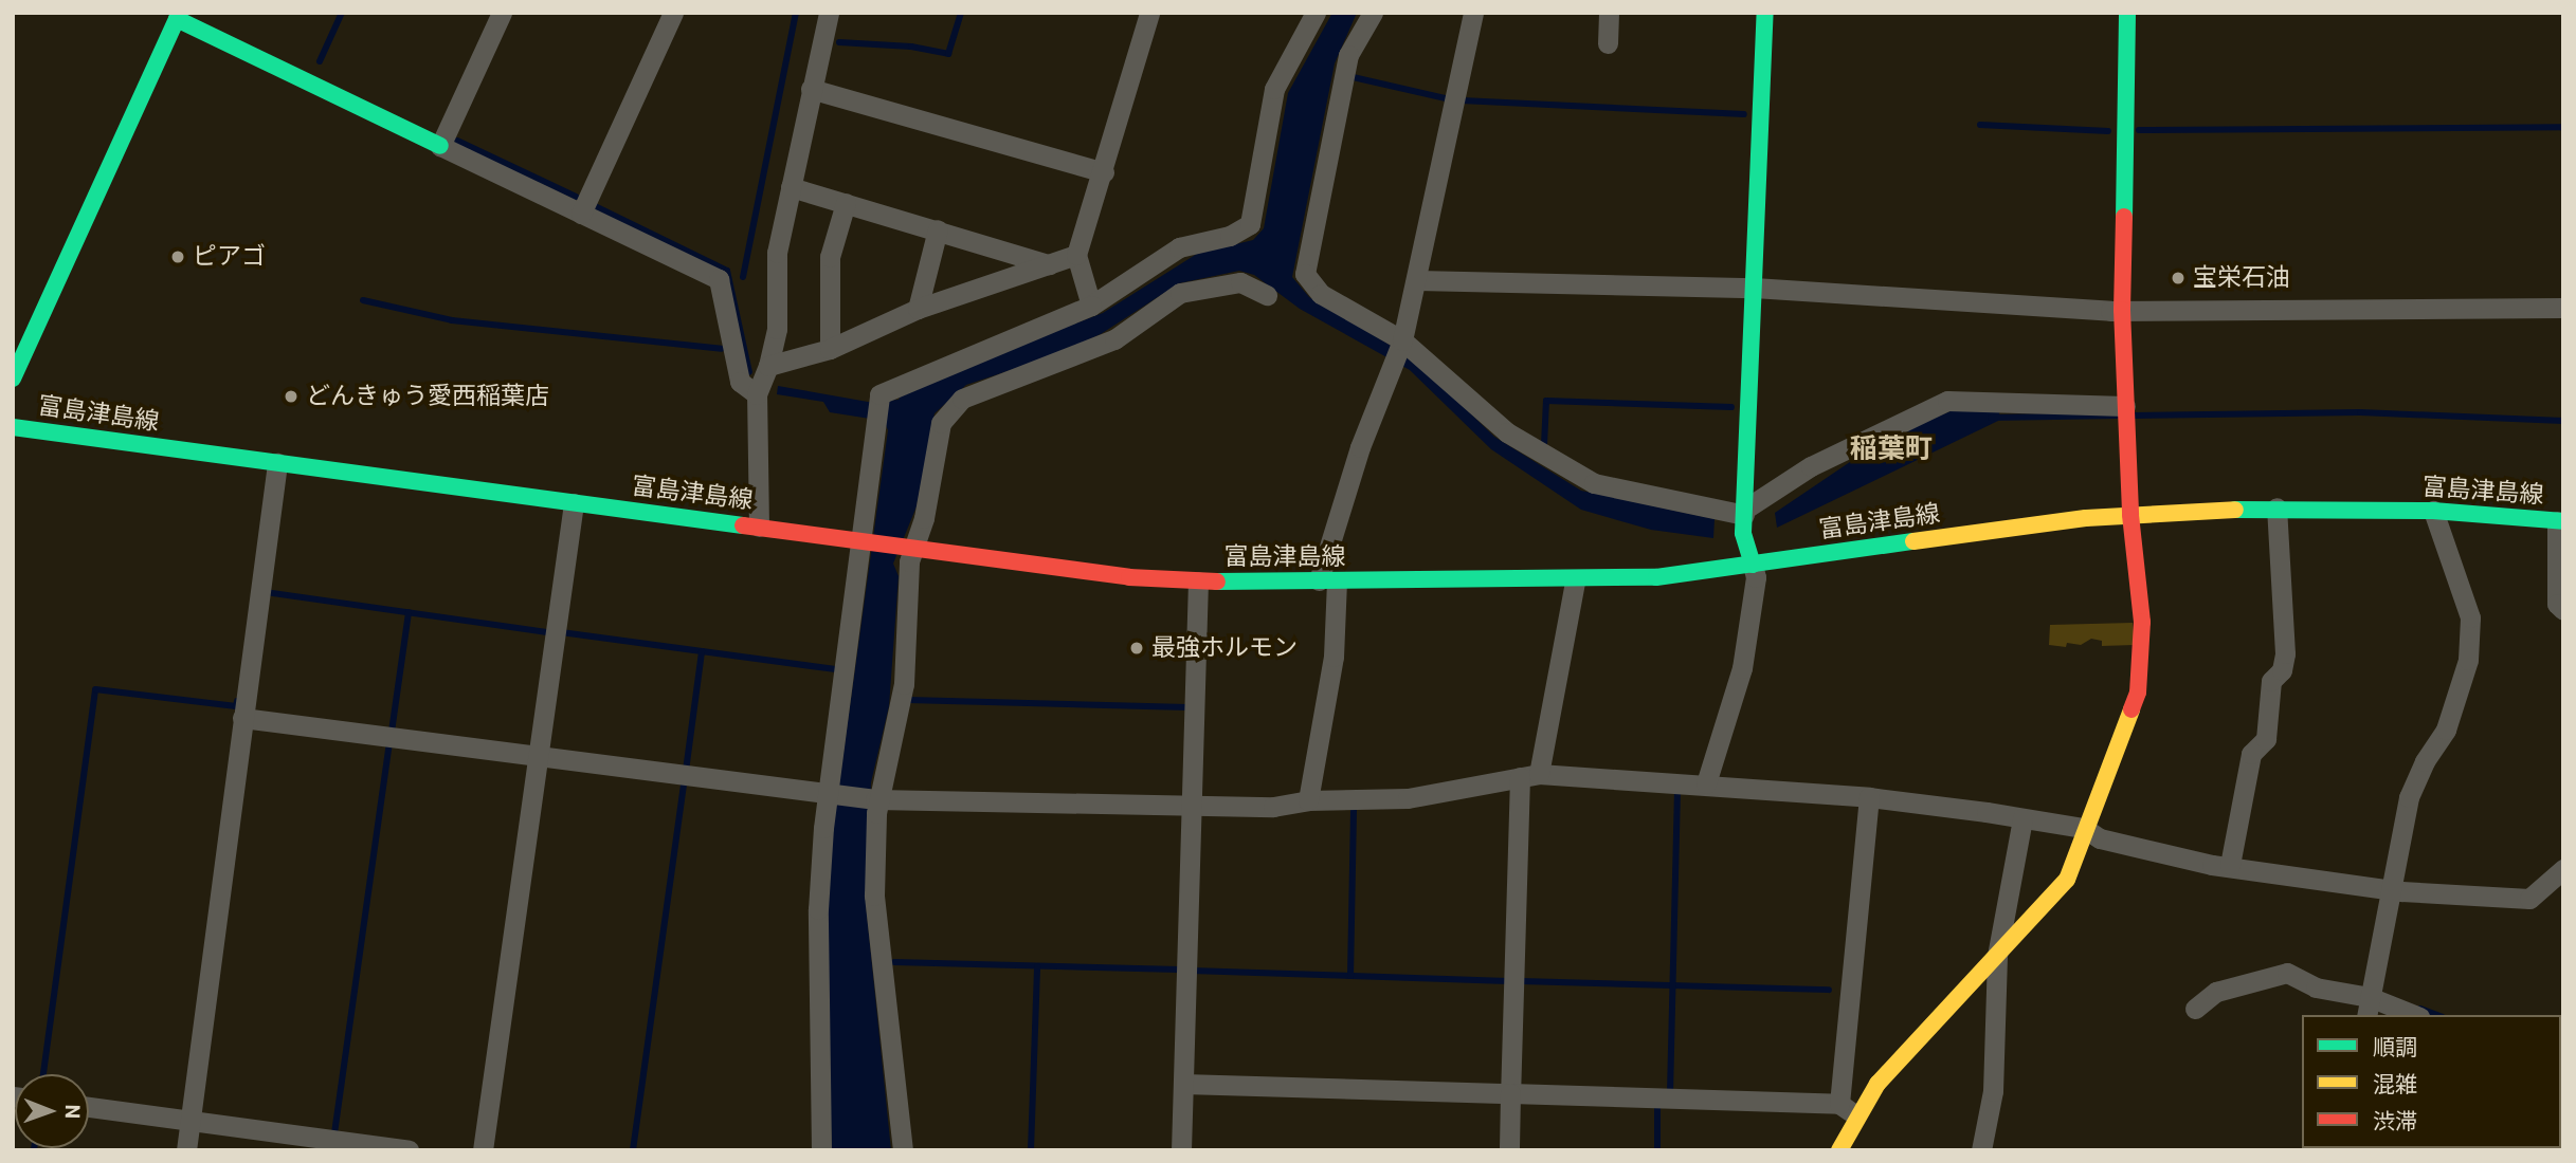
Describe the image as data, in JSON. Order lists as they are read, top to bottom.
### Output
{
  "streets": {
    "main road": ["富島津島線"]
  },
  "districts": ["稲葉町"],
  "places": [
    "ピアゴ",
    "宝栄石油",
    "どんきゅう愛西稲葉店",
    "最強ホルモン"
  ],
  "legend": ["順調", "混雑", "渋滞"],
  "north": "right"
}
